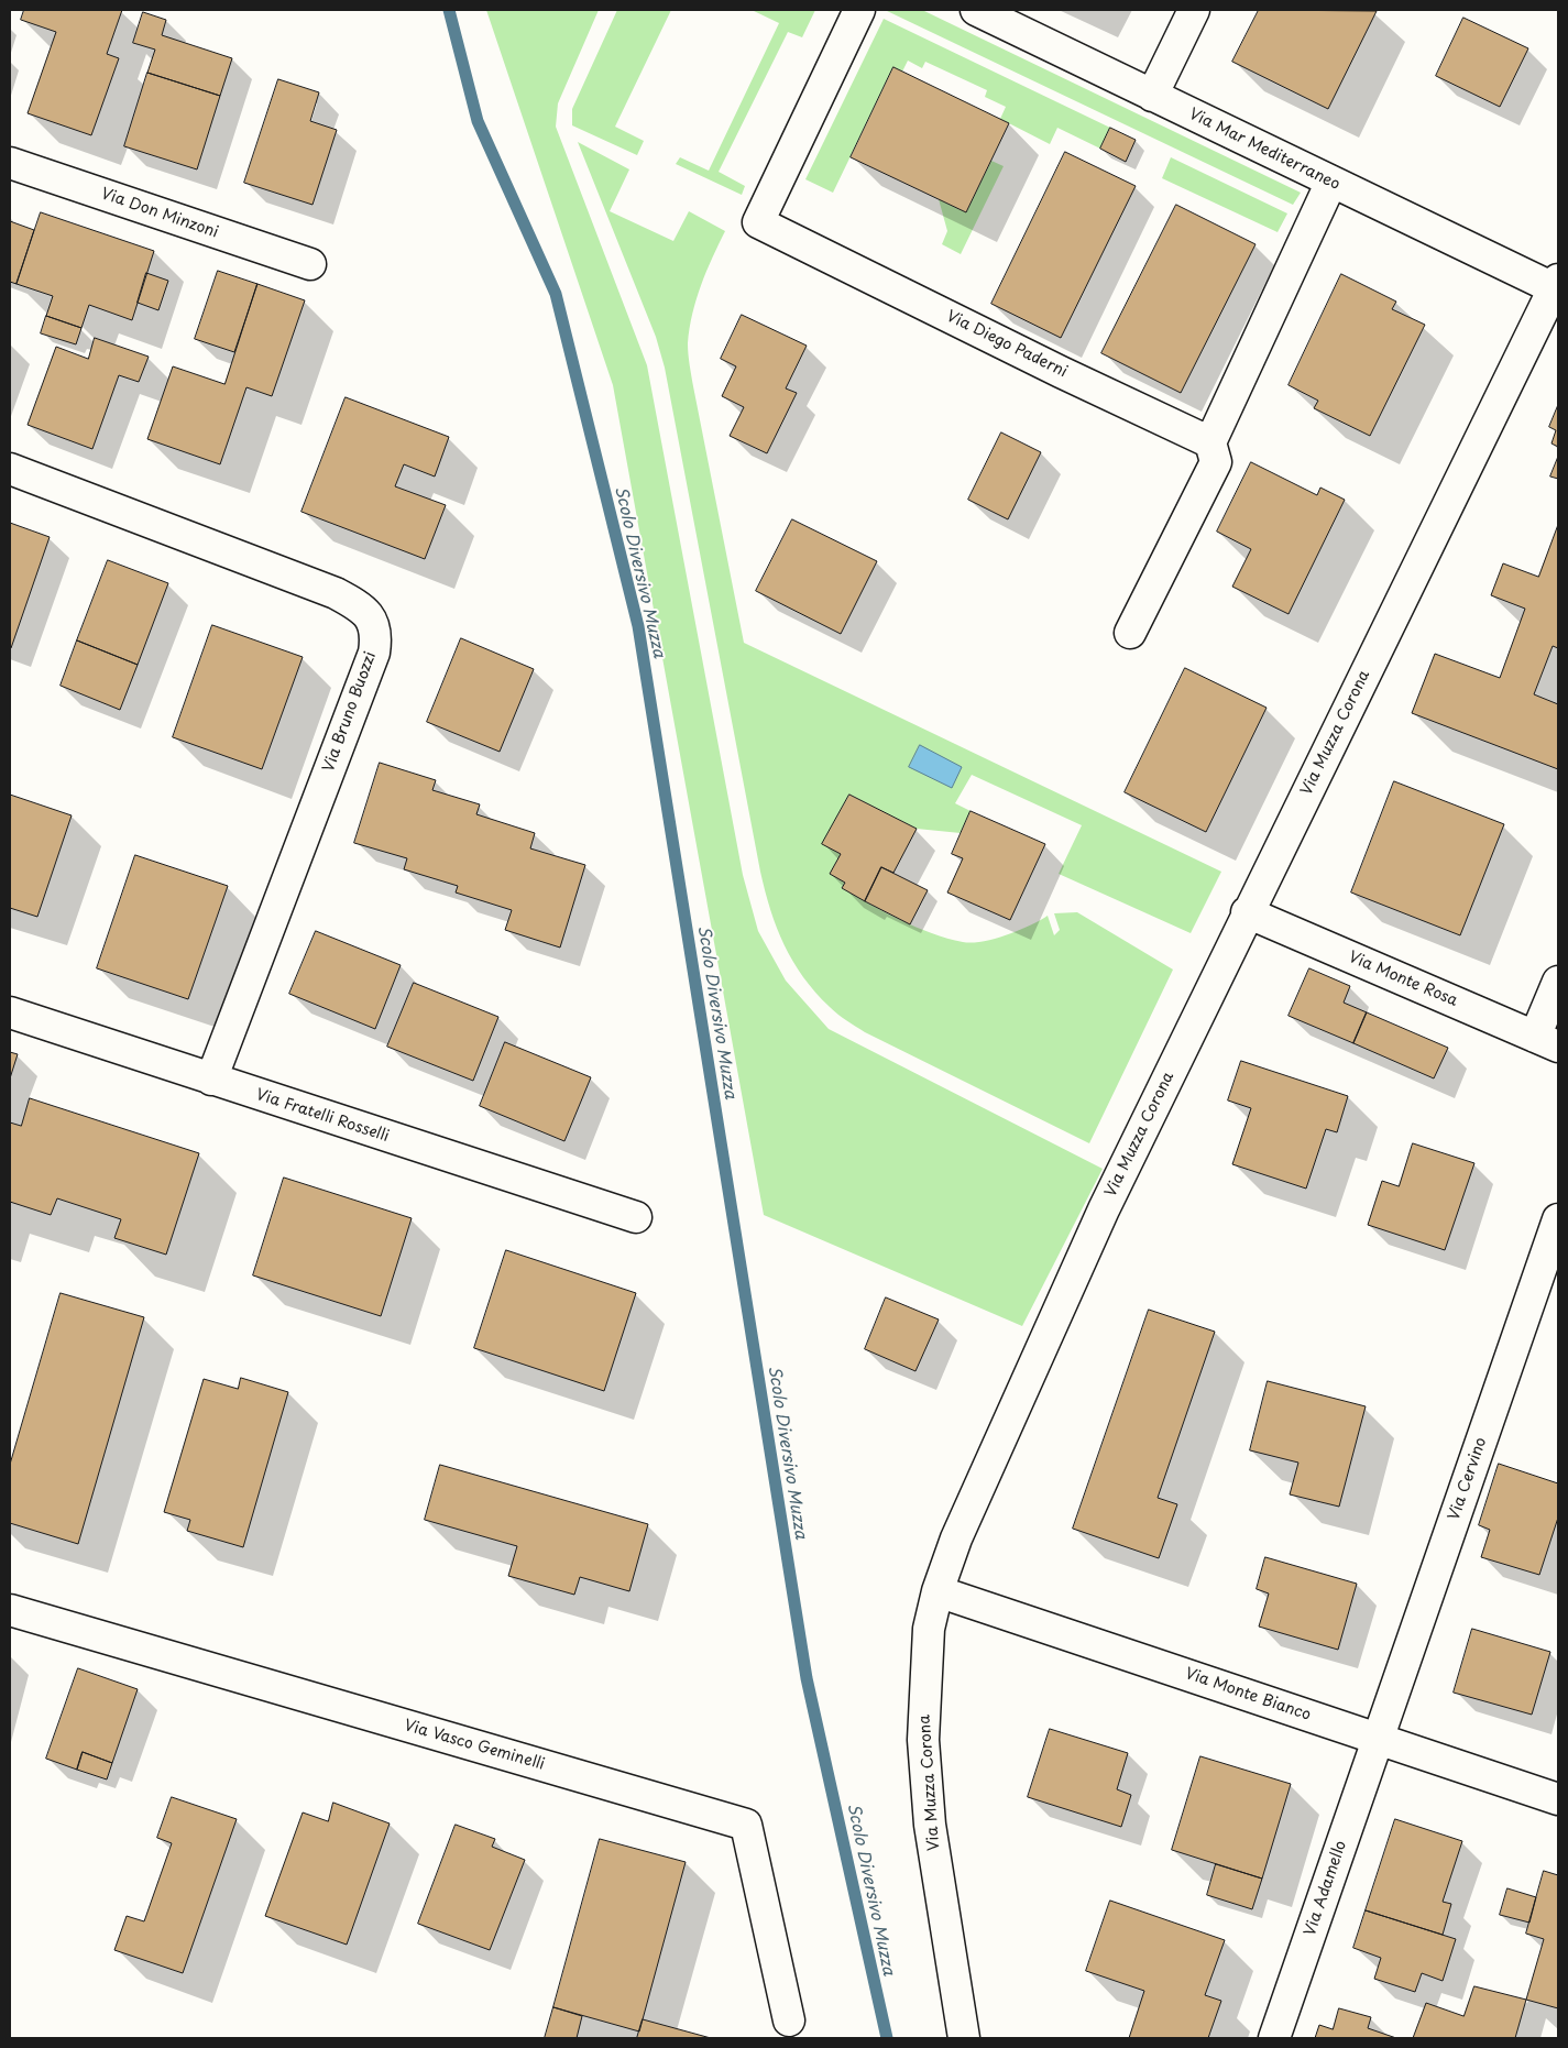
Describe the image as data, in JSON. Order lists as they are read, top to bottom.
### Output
{
  "streets": {
    "street": [
      "Via Mar Mediterraneo",
      "Via Don Minzoni",
      "Via Diego Paderni",
      "Via Bruno Buozzi",
      "Via Muzza Corona",
      "Via Monte Rosa",
      "Via Fratelli Rosselli",
      "Via Cervino",
      "Via Monte Bianco",
      "Via Vasco Geminelli",
      "Via Adamello"
    ]
  },
  "crossings": [
    ["Via Mar Mediterraneo", "Via Muzza Corona"],
    ["Via Bruno Buozzi", "Via Fratelli Rosselli"],
    ["Via Muzza Corona", "Via Monte Rosa"],
    ["Via Muzza Corona", "Via Monte Bianco"],
    ["Via Cervino", "Via Monte Bianco"],
    ["Via Cervino", "Via Adamello"],
    ["Via Monte Bianco", "Via Adamello"]
  ],
  "water": ["Scolo Diversivo Muzza"]
}
